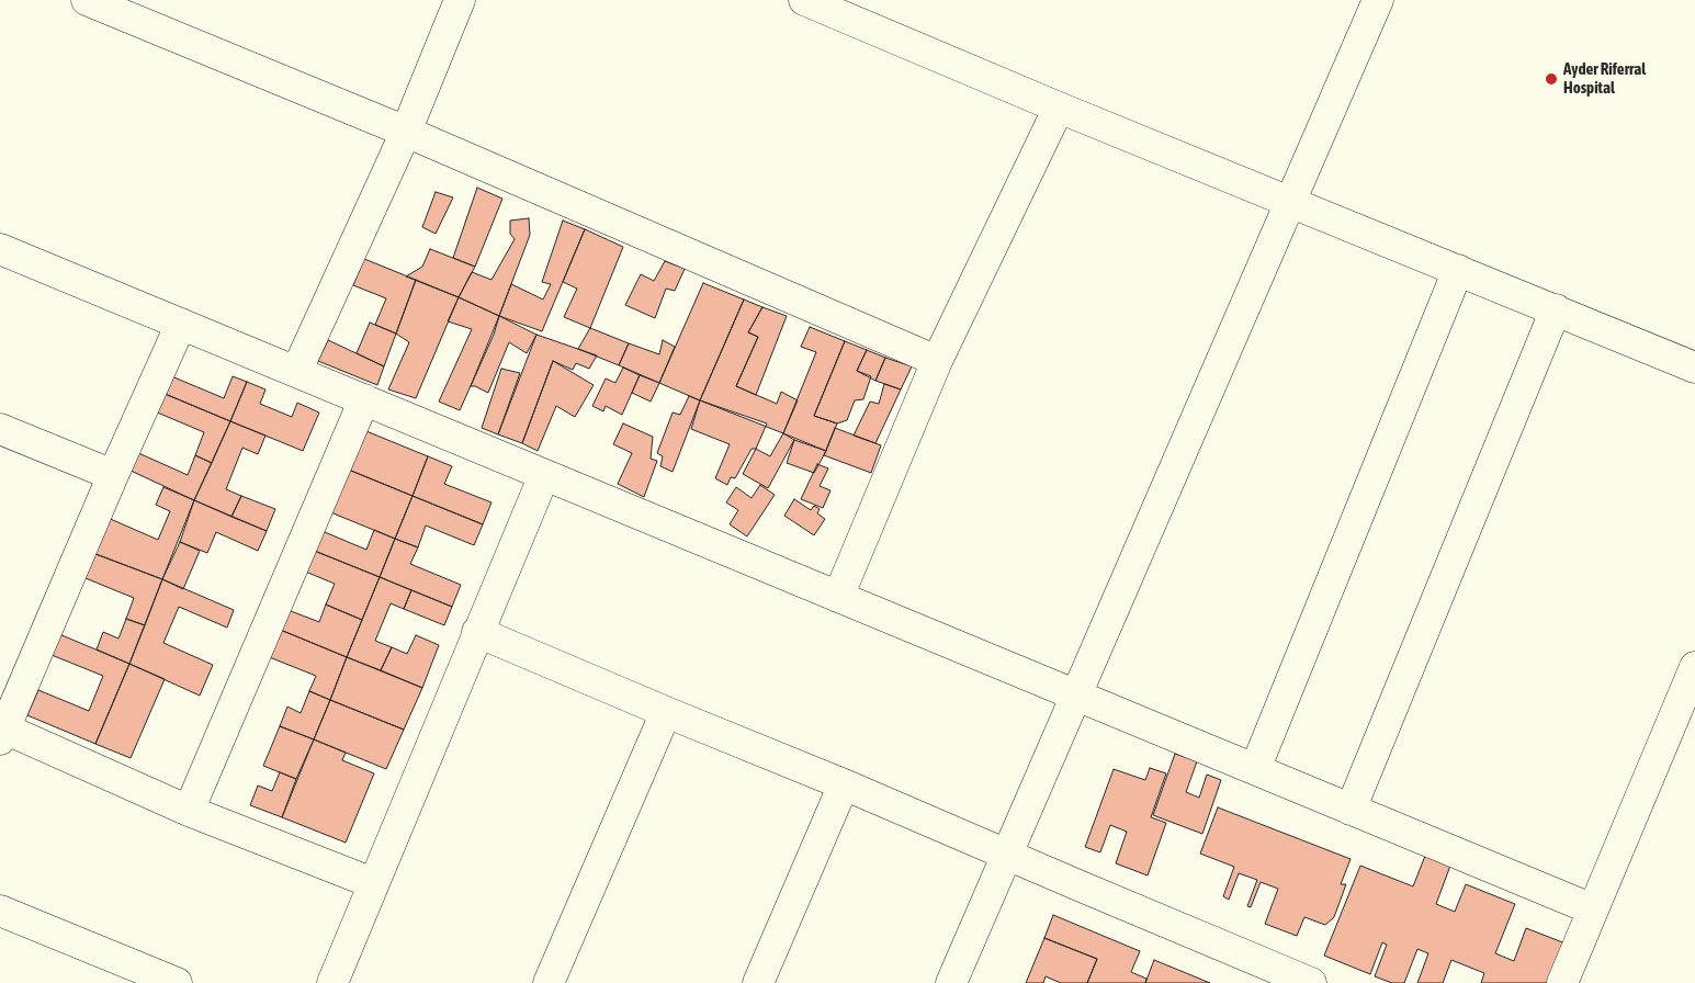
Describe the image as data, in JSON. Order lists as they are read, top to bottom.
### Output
{
  "places": ["Ayder Riferral Hospital"]
}
